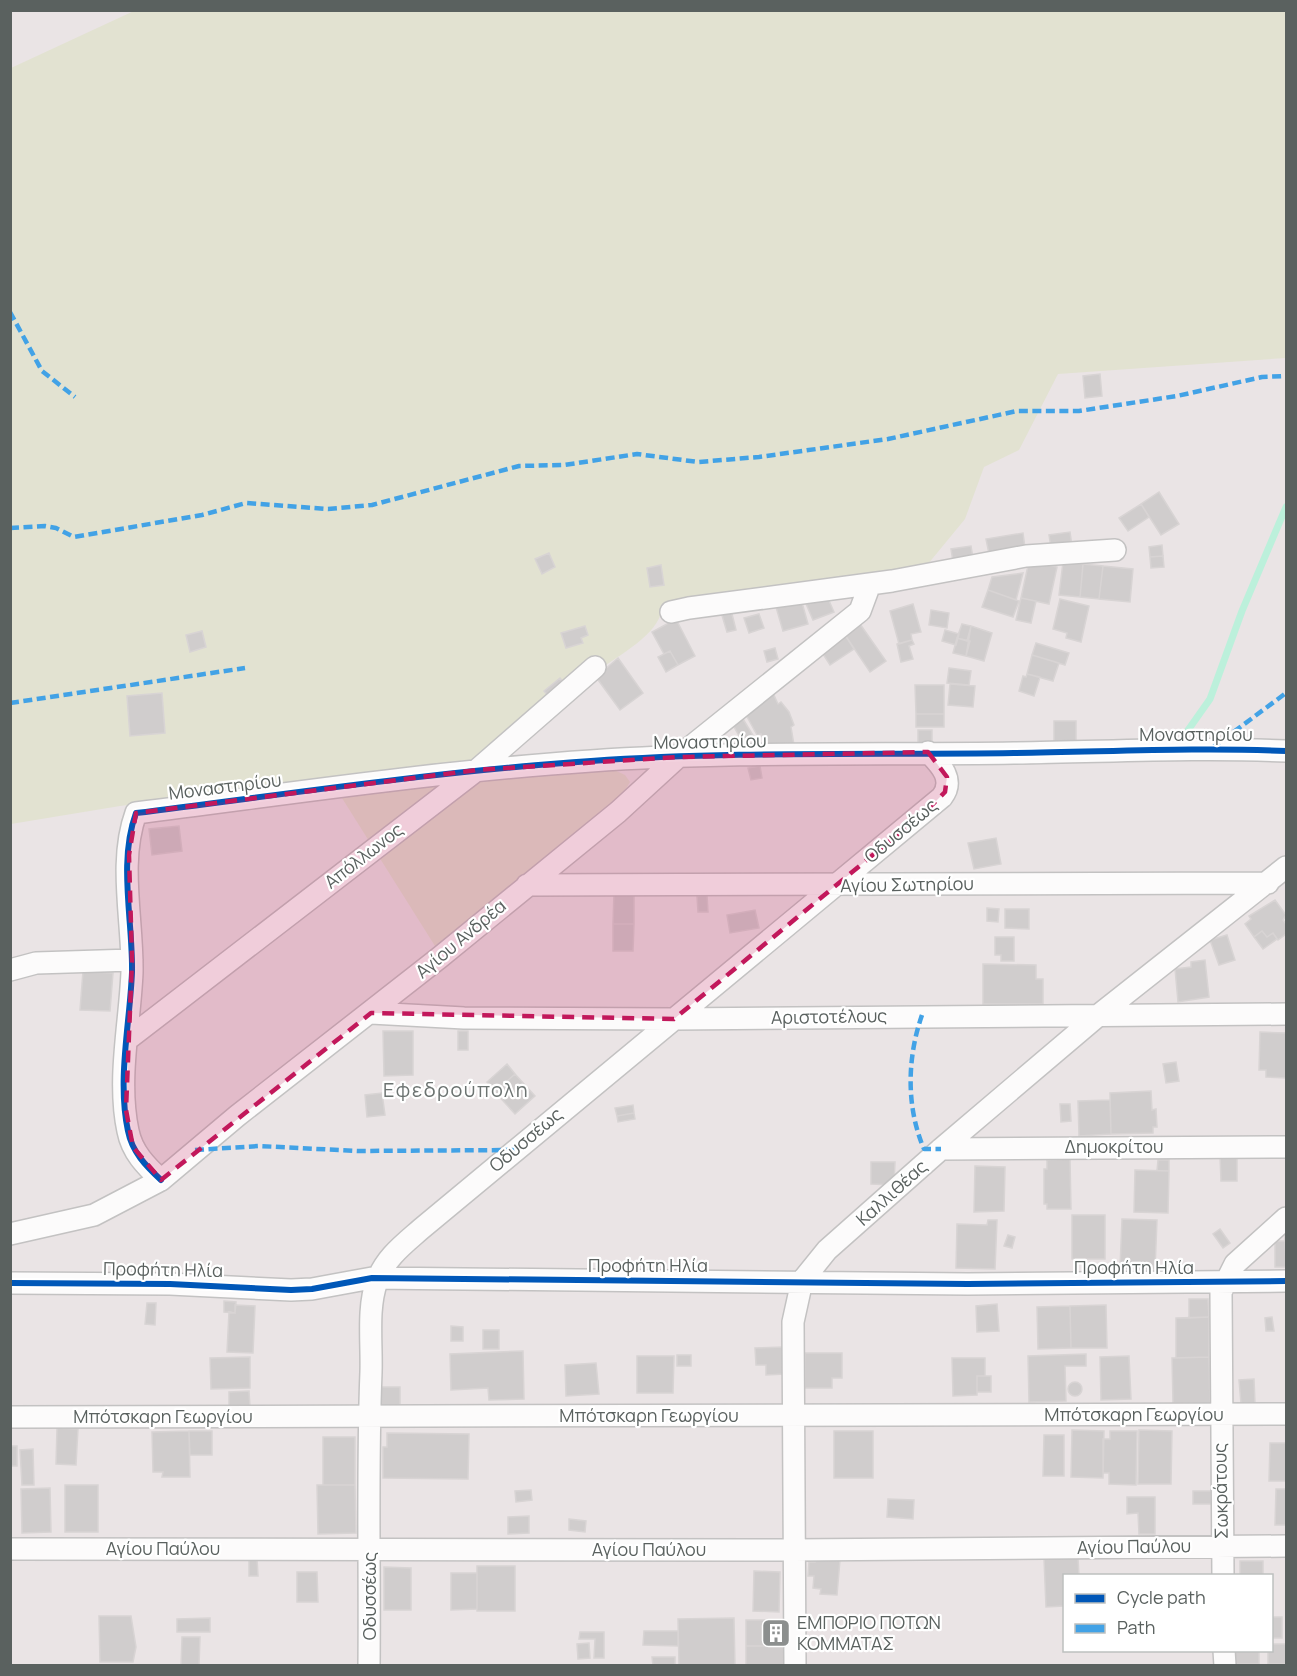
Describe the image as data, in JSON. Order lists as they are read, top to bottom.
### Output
{
  "streets": {
    "street": [
      "Μοναστηρίου",
      "Οδυσσέως",
      "Απόλλωνος",
      "Αγίου Σωτηρίου",
      "Αγίου Ανδρέα",
      "Αριστοτέλους",
      "Δημοκρίτου",
      "Καλλιθέας",
      "Προφήτη Ηλία",
      "Μπότσκαρη Γεωργίου",
      "Σωκράτους",
      "Αγίου Παύλου"
    ]
  },
  "crossings": [
    ["Μοναστηρίου", "Οδυσσέως"],
    ["Μοναστηρίου", "Απόλλωνος"],
    ["Μοναστηρίου", "Αγίου Ανδρέα"],
    ["Οδυσσέως", "Αγίου Σωτηρίου"],
    ["Οδυσσέως", "Αριστοτέλους"],
    ["Οδυσσέως", "Προφήτη Ηλία"],
    ["Οδυσσέως", "Μπότσκαρη Γεωργίου"],
    ["Οδυσσέως", "Αγίου Παύλου"],
    ["Αγίου Σωτηρίου", "Αγίου Ανδρέα"],
    ["Αγίου Σωτηρίου", "Καλλιθέας"],
    ["Αγίου Ανδρέα", "Αριστοτέλους"],
    ["Αριστοτέλους", "Καλλιθέας"],
    ["Δημοκρίτου", "Καλλιθέας"],
    ["Καλλιθέας", "Προφήτη Ηλία"],
    ["Καλλιθέας", "Μπότσκαρη Γεωργίου"],
    ["Καλλιθέας", "Αγίου Παύλου"],
    ["Προφήτη Ηλία", "Σωκράτους"],
    ["Μπότσκαρη Γεωργίου", "Σωκράτους"],
    ["Σωκράτους", "Αγίου Παύλου"]
  ],
  "districts": ["Εφεδρούπολη"],
  "places": {
    "building": ["ΕΜΠΟΡΙΟ ΠΟΤΩΝ ΚΟΜΜΑΤΑΣ"]
  },
  "legend": ["Cycle path", "Path"]
}
